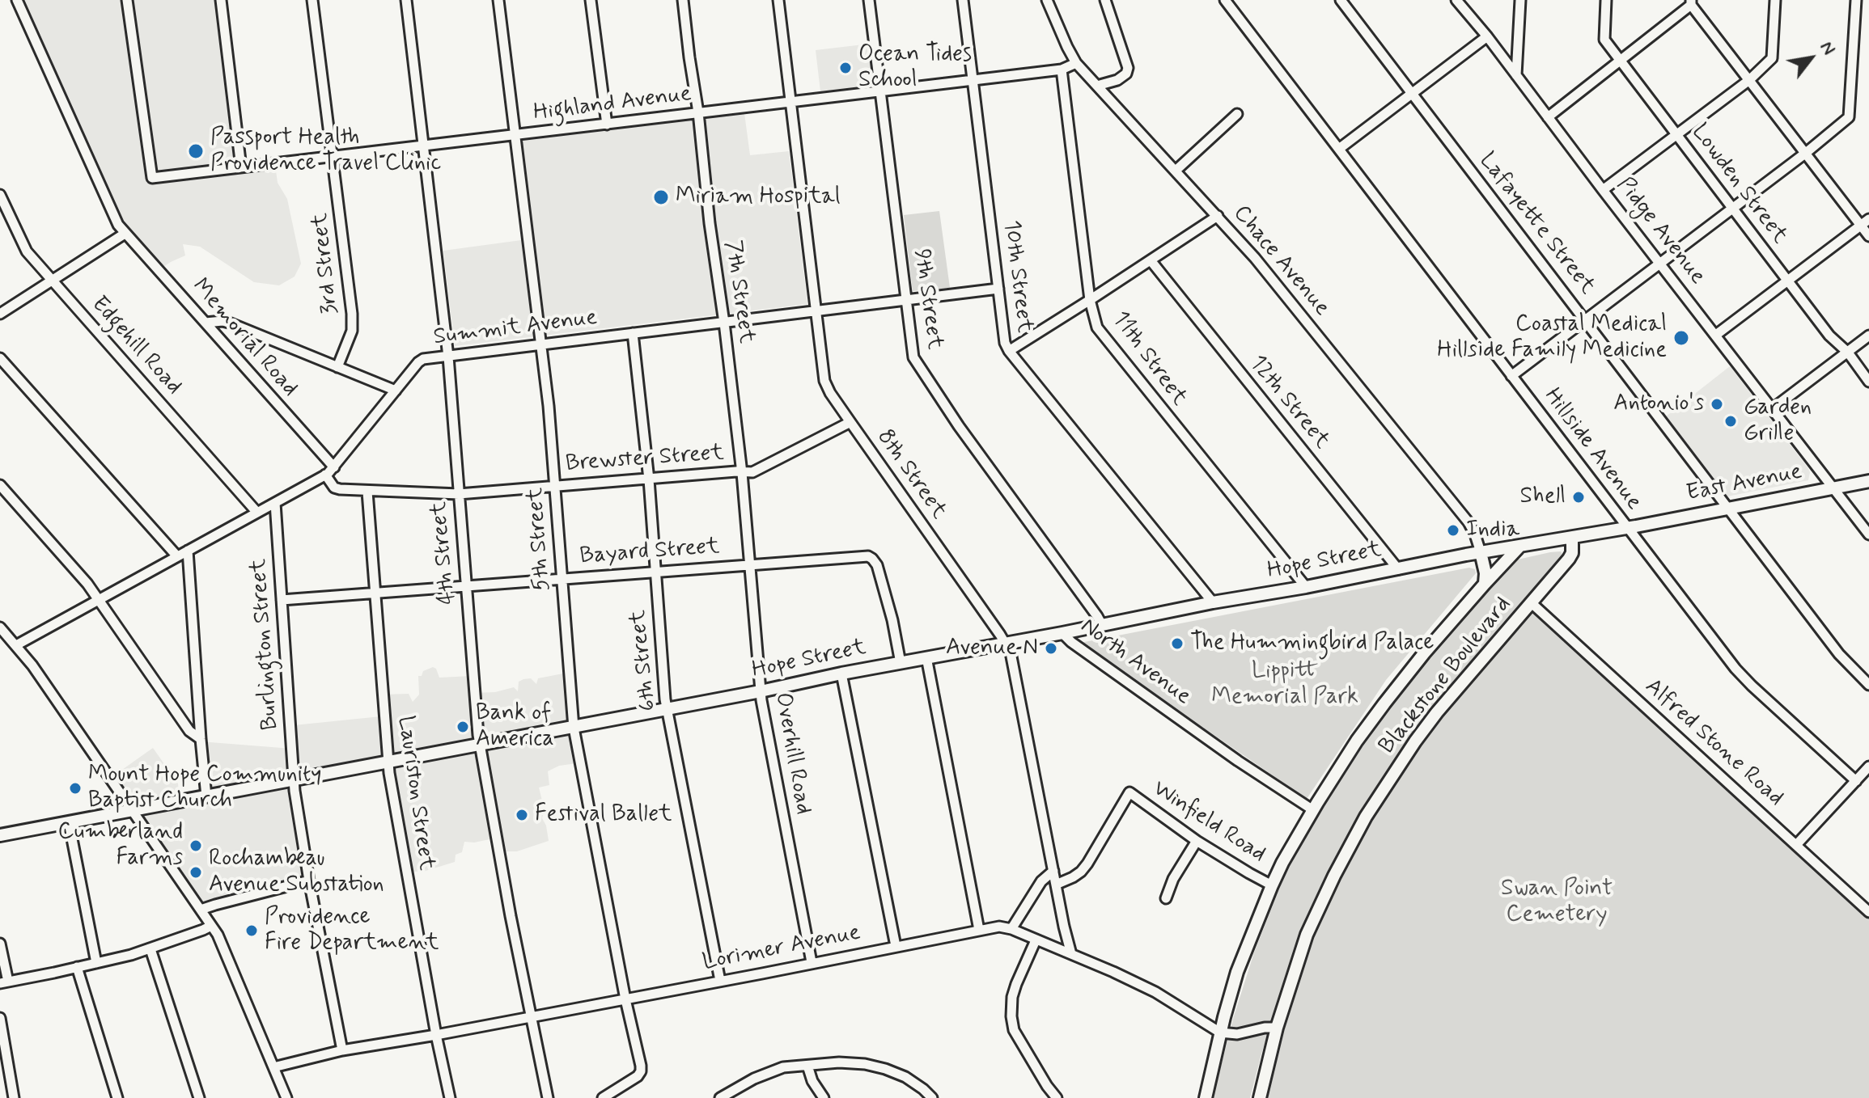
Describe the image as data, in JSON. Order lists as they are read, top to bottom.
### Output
{
  "streets": {
    "main road": ["East Avenue", "Hope Street", "Blackstone Boulevard"],
    "street": [
      "Highland Avenue",
      "Lowden Street",
      "Lafayette Street",
      "Pidge Avenue",
      "Chace Avenue",
      "3rd Street",
      "10th Street",
      "7th Street",
      "9th Street",
      "Summit Avenue",
      "Memorial Road",
      "Edgehill Road",
      "11th Street",
      "12th Street",
      "Hillside Avenue",
      "Brewster Street",
      "8th Street",
      "5th Street",
      "Bayard Street",
      "4th Street",
      "Burlington Street",
      "6th Street",
      "North Avenue",
      "Alfred Stone Road",
      "Overhill Road",
      "Lauriston Street",
      "Winfield Road",
      "Lorimer Avenue"
    ]
  },
  "crossings": [
    ["Highland Avenue", "Chace Avenue"],
    ["Highland Avenue", "3rd Street"],
    ["Highland Avenue", "10th Street"],
    ["Highland Avenue", "7th Street"],
    ["Highland Avenue", "9th Street"],
    ["Highland Avenue", "11th Street"],
    ["Highland Avenue", "8th Street"],
    ["Highland Avenue", "5th Street"],
    ["Highland Avenue", "4th Street"],
    ["Lafayette Street", "East Avenue"],
    ["Pidge Avenue", "East Avenue"],
    ["Chace Avenue", "Hope Street"],
    ["Chace Avenue", "Blackstone Boulevard"],
    ["10th Street", "Summit Avenue"],
    ["10th Street", "Hope Street"],
    ["7th Street", "Summit Avenue"],
    ["7th Street", "Brewster Street"],
    ["7th Street", "Overhill Road"],
    ["9th Street", "Summit Avenue"],
    ["9th Street", "Hope Street"],
    ["Summit Avenue", "Memorial Road"],
    ["Summit Avenue", "Edgehill Road"],
    ["Summit Avenue", "Brewster Street"],
    ["Summit Avenue", "8th Street"],
    ["Summit Avenue", "5th Street"],
    ["Summit Avenue", "4th Street"],
    ["Summit Avenue", "Burlington Street"],
    ["Summit Avenue", "6th Street"],
    ["11th Street", "Hope Street"],
    ["12th Street", "Hope Street"],
    ["Hillside Avenue", "East Avenue"],
    ["Hillside Avenue", "Hope Street"],
    ["Brewster Street", "8th Street"],
    ["Brewster Street", "5th Street"],
    ["Brewster Street", "4th Street"],
    ["Brewster Street", "6th Street"],
    ["Brewster Street", "Overhill Road"],
    ["Brewster Street", "Lauriston Street"],
    ["8th Street", "Hope Street"],
    ["8th Street", "Winfield Road"],
    ["8th Street", "Lorimer Avenue"],
    ["East Avenue", "Hope Street"],
    ["5th Street", "Bayard Street"],
    ["5th Street", "Hope Street"],
    ["5th Street", "Lorimer Avenue"],
    ["Bayard Street", "4th Street"],
    ["Bayard Street", "Hope Street"],
    ["Bayard Street", "Burlington Street"],
    ["Bayard Street", "6th Street"],
    ["Bayard Street", "Overhill Road"],
    ["Bayard Street", "Lauriston Street"],
    ["4th Street", "Hope Street"],
    ["4th Street", "Lorimer Avenue"],
    ["Hope Street", "Burlington Street"],
    ["Hope Street", "6th Street"],
    ["Hope Street", "North Avenue"],
    ["Hope Street", "Blackstone Boulevard"],
    ["Hope Street", "Overhill Road"],
    ["Hope Street", "Lauriston Street"],
    ["Burlington Street", "Lorimer Avenue"],
    ["6th Street", "Lorimer Avenue"],
    ["North Avenue", "Blackstone Boulevard"],
    ["Blackstone Boulevard", "Alfred Stone Road"],
    ["Blackstone Boulevard", "Winfield Road"],
    ["Blackstone Boulevard", "Lorimer Avenue"],
    ["Overhill Road", "Lorimer Avenue"],
    ["Lauriston Street", "Lorimer Avenue"]
  ],
  "parks": ["Lippitt Memorial Park", "Swan Point Cemetery"],
  "places": [
    "Ocean Tides School",
    "Passport Health Providence Travel Clinic",
    "Miriam Hospital",
    "Coastal Medical Hillside Family Medicine",
    "Antonio's",
    "Garden Grille",
    "Shell",
    "India",
    "The Hummingbird Palace",
    "Avenue N",
    "Bank of America",
    "Mount Hope Community Baptist Church",
    "Festival Ballet",
    "Cumberland Farms",
    "Rochambeau Avenue Substation",
    "Providence Fire Department"
  ],
  "north": "top right"
}
